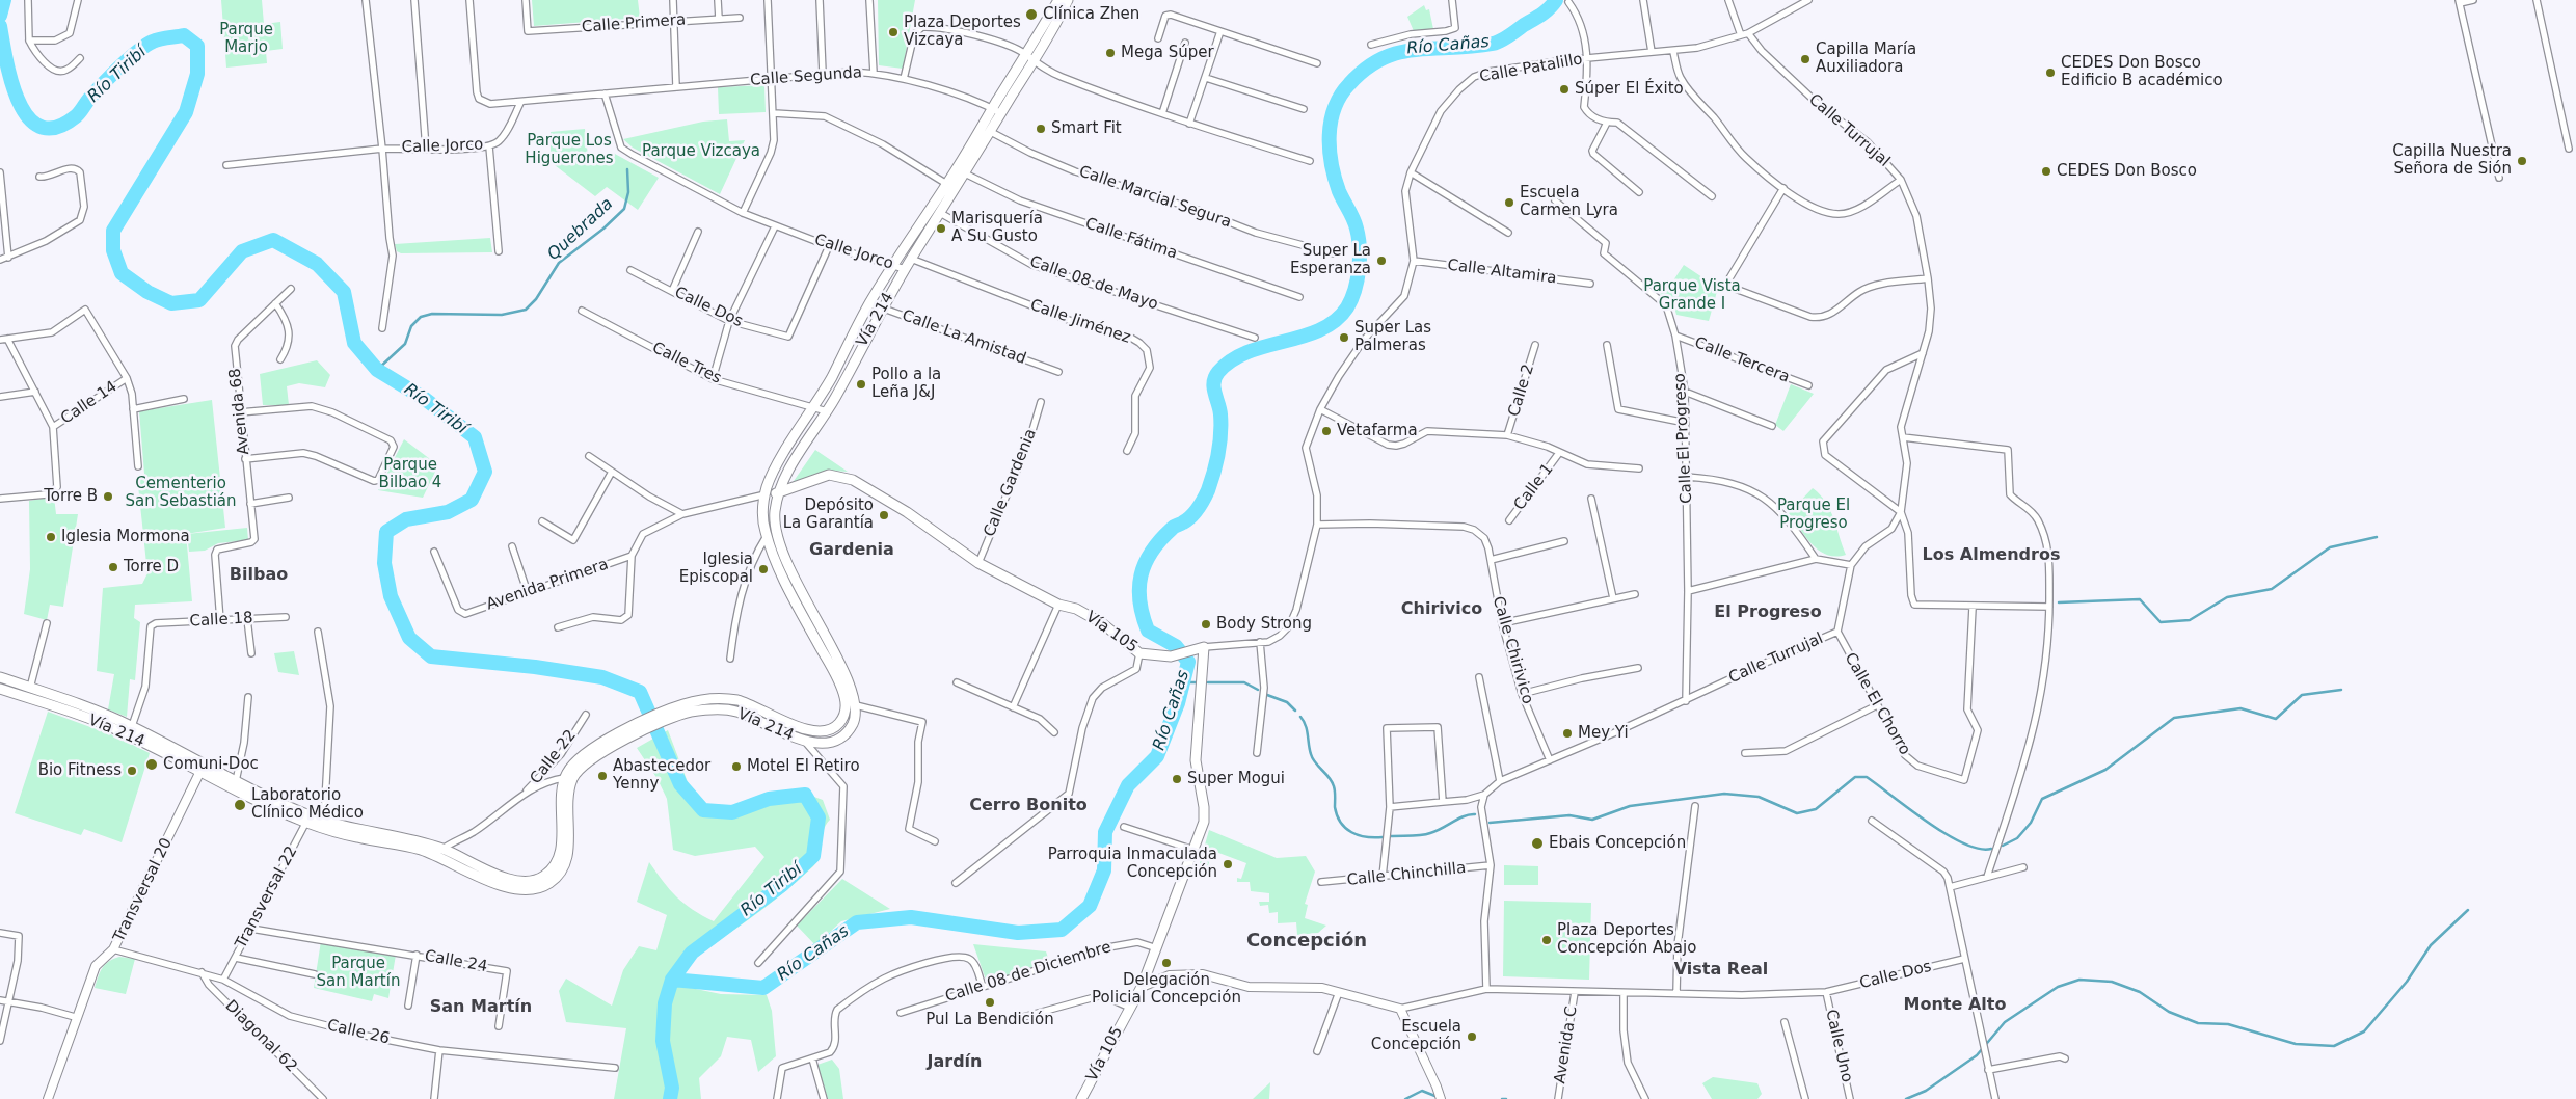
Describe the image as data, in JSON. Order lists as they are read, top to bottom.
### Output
{
  "streets": {
    "main road": ["Vía 214", "Vía 105"],
    "street": [
      "Calle Primera",
      "Calle Patalillo",
      "Calle Segunda",
      "Calle Turrujal",
      "Calle Jorco",
      "Calle Marcial Segura",
      "Calle Fátima",
      "Calle Altamira",
      "Calle 08 de Mayo",
      "Calle Dos",
      "Calle Jiménez",
      "Calle La Amistad",
      "Calle Tercera",
      "Calle Tres",
      "Calle 2",
      "Calle 14",
      "Avenida 68",
      "Calle El Progreso",
      "Calle Gardenia",
      "Calle 1",
      "Avenida Primera",
      "Calle 18",
      "Calle Chirivico",
      "Calle El Chorro",
      "Calle 22",
      "Calle Chinchilla",
      "Transversal 20",
      "Transversal 22",
      "Calle 24",
      "Calle 08 de Diciembre",
      "Calle 26",
      "Diagonal 62",
      "Avenida C",
      "Calle Uno"
    ]
  },
  "crossings": [
    ["Calle Patalillo", "Calle Turrujal"],
    ["Calle Patalillo", "Calle Altamira"],
    ["Calle Patalillo", "Vía 105"],
    ["Calle Patalillo", "Calle Chirivico"],
    ["Calle Segunda", "Calle Jorco"],
    ["Calle Segunda", "Vía 214"],
    ["Calle Turrujal", "Calle El Progreso"],
    ["Calle Turrujal", "Calle Chirivico"],
    ["Calle Turrujal", "Calle El Chorro"],
    ["Calle Jorco", "Calle Dos"],
    ["Calle Jorco", "Vía 214"],
    ["Calle Marcial Segura", "Vía 214"],
    ["Calle Fátima", "Vía 214"],
    ["Calle 08 de Mayo", "Vía 214"],
    ["Calle Dos", "Avenida C"],
    ["Calle Dos", "Calle Uno"],
    ["Vía 214", "Calle Jiménez"],
    ["Vía 214", "Calle La Amistad"],
    ["Vía 214", "Calle Tres"],
    ["Vía 214", "Calle 18"],
    ["Vía 214", "Vía 105"],
    ["Vía 214", "Calle 22"],
    ["Vía 214", "Transversal 20"],
    ["Vía 214", "Transversal 22"],
    ["Calle Tercera", "Calle El Progreso"],
    ["Avenida 68", "Calle 18"],
    ["Calle Gardenia", "Vía 105"],
    ["Vía 105", "Calle 08 de Diciembre"],
    ["Transversal 20", "Calle 26"],
    ["Transversal 22", "Calle 24"],
    ["Transversal 22", "Calle 26"],
    ["Calle 26", "Diagonal 62"]
  ],
  "districts": [
    "Gardenia",
    "Los Almendros",
    "Bilbao",
    "Chirivico",
    "El Progreso",
    "Cerro Bonito",
    "Concepción",
    "Vista Real",
    "Monte Alto",
    "San Martín",
    "Jardín"
  ],
  "water": ["Río Cañas", "Río Tiribí", "Quebrada"],
  "parks": [
    "Parque Marjo",
    "Parque Los Higuerones",
    "Parque Vizcaya",
    "Parque Vista Grande I",
    "Parque Bilbao 4",
    "Cementerio San Sebastián",
    "Parque El Progreso",
    "Parque San Martín"
  ],
  "places": [
    "Clínica Zhen",
    "Plaza Deportes Vizcaya",
    "Mega Súper",
    "Capilla María Auxiliadora",
    "CEDES Don Bosco Edificio B académico",
    "Súper El Éxito",
    "Smart Fit",
    "Capilla Nuestra Señora de Sión",
    "CEDES Don Bosco",
    "Escuela Carmen Lyra",
    "Marisquería A Su Gusto",
    "Super La Esperanza",
    "Super Las Palmeras",
    "Pollo a la Leña J&J",
    "Vetafarma",
    "Torre B",
    "Depósito La Garantía",
    "Iglesia Mormona",
    "Torre D",
    "Iglesia Episcopal",
    "Body Strong",
    "Mey Yi",
    "Comuni-Doc",
    "Motel El Retiro",
    "Bio Fitness",
    "Abastecedor Yenny",
    "Super Mogui",
    "Laboratorio Clínico Médico",
    "Ebais Concepción",
    "Parroquia Inmaculada Concepción",
    "Plaza Deportes Concepción Abajo",
    "Delegación Policial Concepción",
    "Pul La Bendición",
    "Escuela Concepción"
  ]
}
